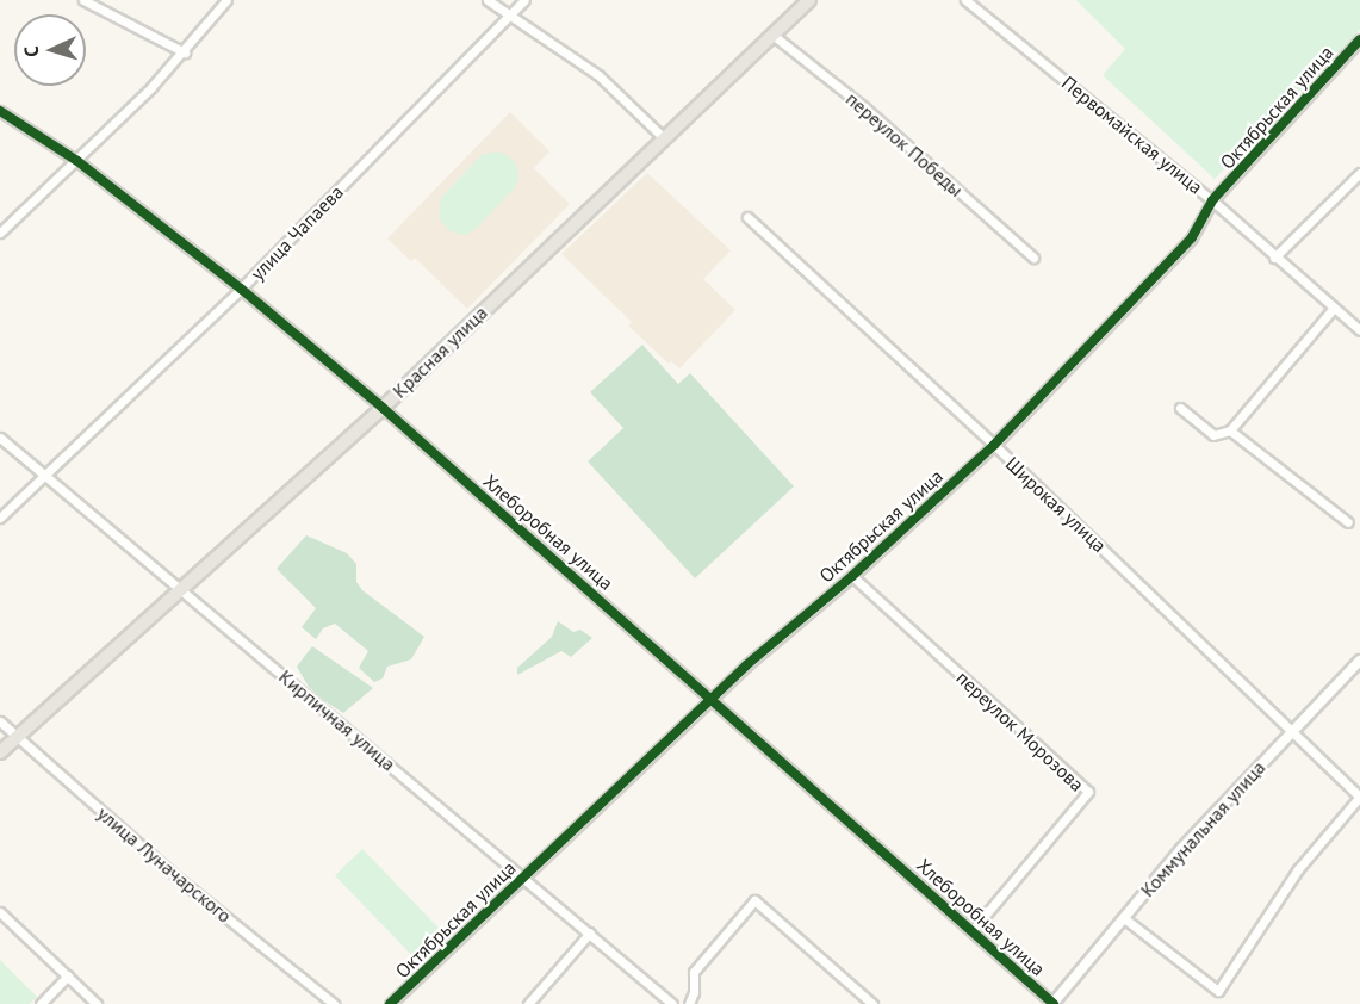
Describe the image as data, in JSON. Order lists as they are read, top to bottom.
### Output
{
  "streets": {
    "main road": ["Красная улица"],
    "street": [
      "Октябрьская улица",
      "Первомайская улица",
      "переулок Победы",
      "улица Чапаева",
      "Широкая улица",
      "Хлеборобная улица",
      "Кирпичная улица",
      "переулок Морозова",
      "Коммунальная улица",
      "улица Луначарского"
    ]
  },
  "crossings": [
    ["Октябрьская улица", "Первомайская улица"],
    ["Октябрьская улица", "Широкая улица"],
    ["Октябрьская улица", "Хлеборобная улица"],
    ["Октябрьская улица", "Кирпичная улица"],
    ["Октябрьская улица", "переулок Морозова"],
    ["переулок Победы", "Красная улица"],
    ["улица Чапаева", "Хлеборобная улица"],
    ["улица Чапаева", "Кирпичная улица"],
    ["Красная улица", "Хлеборобная улица"],
    ["Красная улица", "Кирпичная улица"],
    ["Красная улица", "улица Луначарского"],
    ["Широкая улица", "Коммунальная улица"],
    ["Хлеборобная улица", "переулок Морозова"],
    ["Хлеборобная улица", "Коммунальная улица"]
  ],
  "north": "left"
}
